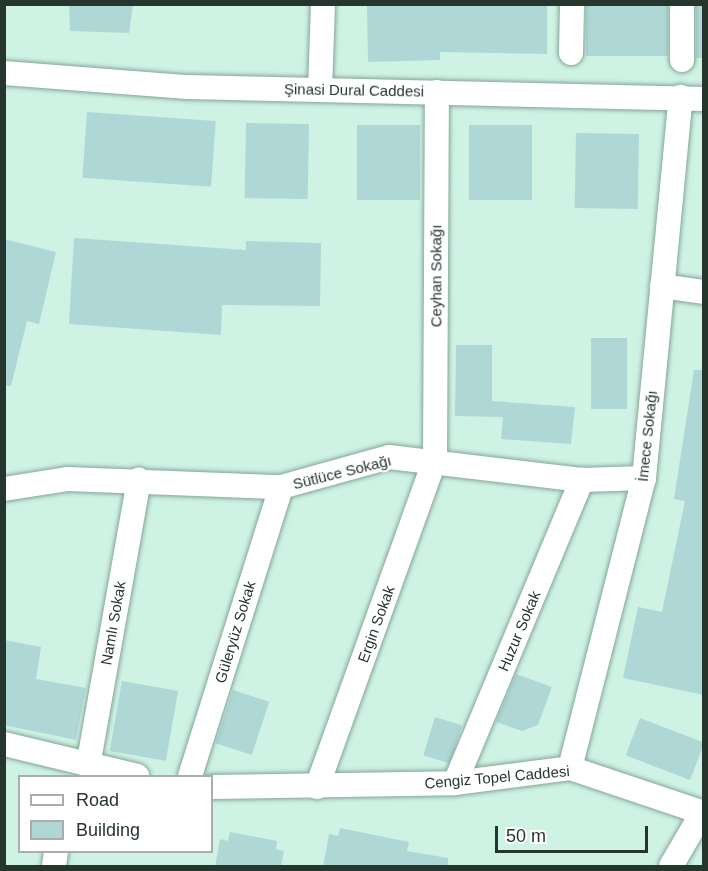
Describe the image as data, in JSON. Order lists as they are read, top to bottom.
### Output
{
  "streets": {
    "street": [
      "Şinasi Dural Caddesi",
      "Ceyhan Sokağı",
      "İmece Sokağı",
      "Sütlüce Sokağı",
      "Namlı Sokak",
      "Ergin Sokak",
      "Huzur Sokak",
      "Güleryüz Sokak",
      "Cengiz Topel Caddesi"
    ]
  },
  "crossings": [
    ["Şinasi Dural Caddesi", "Ceyhan Sokağı"],
    ["Şinasi Dural Caddesi", "İmece Sokağı"],
    ["Ceyhan Sokağı", "Sütlüce Sokağı"],
    ["Ceyhan Sokağı", "Ergin Sokak"],
    ["İmece Sokağı", "Sütlüce Sokağı"],
    ["İmece Sokağı", "Cengiz Topel Caddesi"],
    ["Sütlüce Sokağı", "Namlı Sokak"],
    ["Sütlüce Sokağı", "Ergin Sokak"],
    ["Sütlüce Sokağı", "Huzur Sokak"],
    ["Sütlüce Sokağı", "Güleryüz Sokak"],
    ["Ergin Sokak", "Cengiz Topel Caddesi"],
    ["Huzur Sokak", "Cengiz Topel Caddesi"]
  ],
  "legend": ["Road", "Building"],
  "scale_bar": "50 m"
}
